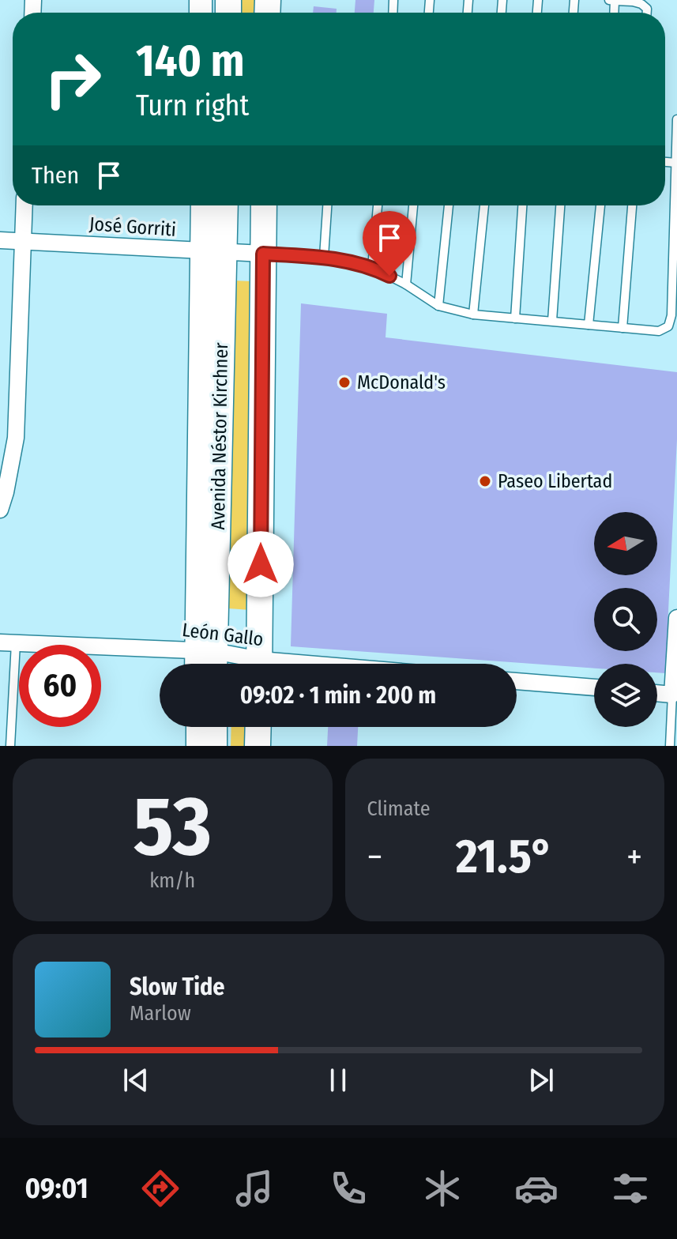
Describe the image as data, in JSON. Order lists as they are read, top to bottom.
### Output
{
  "streets": {
    "main road": ["Avenida Néstor Kirchner"],
    "street": ["José Gorriti", "León Gallo"]
  },
  "crossings": [
    ["José Gorriti", "Avenida Néstor Kirchner"],
    ["Avenida Néstor Kirchner", "León Gallo"]
  ],
  "places": ["McDonald's", "Paseo Libertad"],
  "north": "left",
  "page": {
    "turn": ["140 m", "Turn right"],
    "then": "Then",
    "limit": "60",
    "trip": "09:02 · 1 min · 200 m",
    "tile": [
      ["53", "km/h"],
      "Climate"
    ],
    "heat": ["−", "21.5°", "+"],
    "song": ["Slow Tide", "Marlow"],
    "tabs": "09:01"
  }
}
